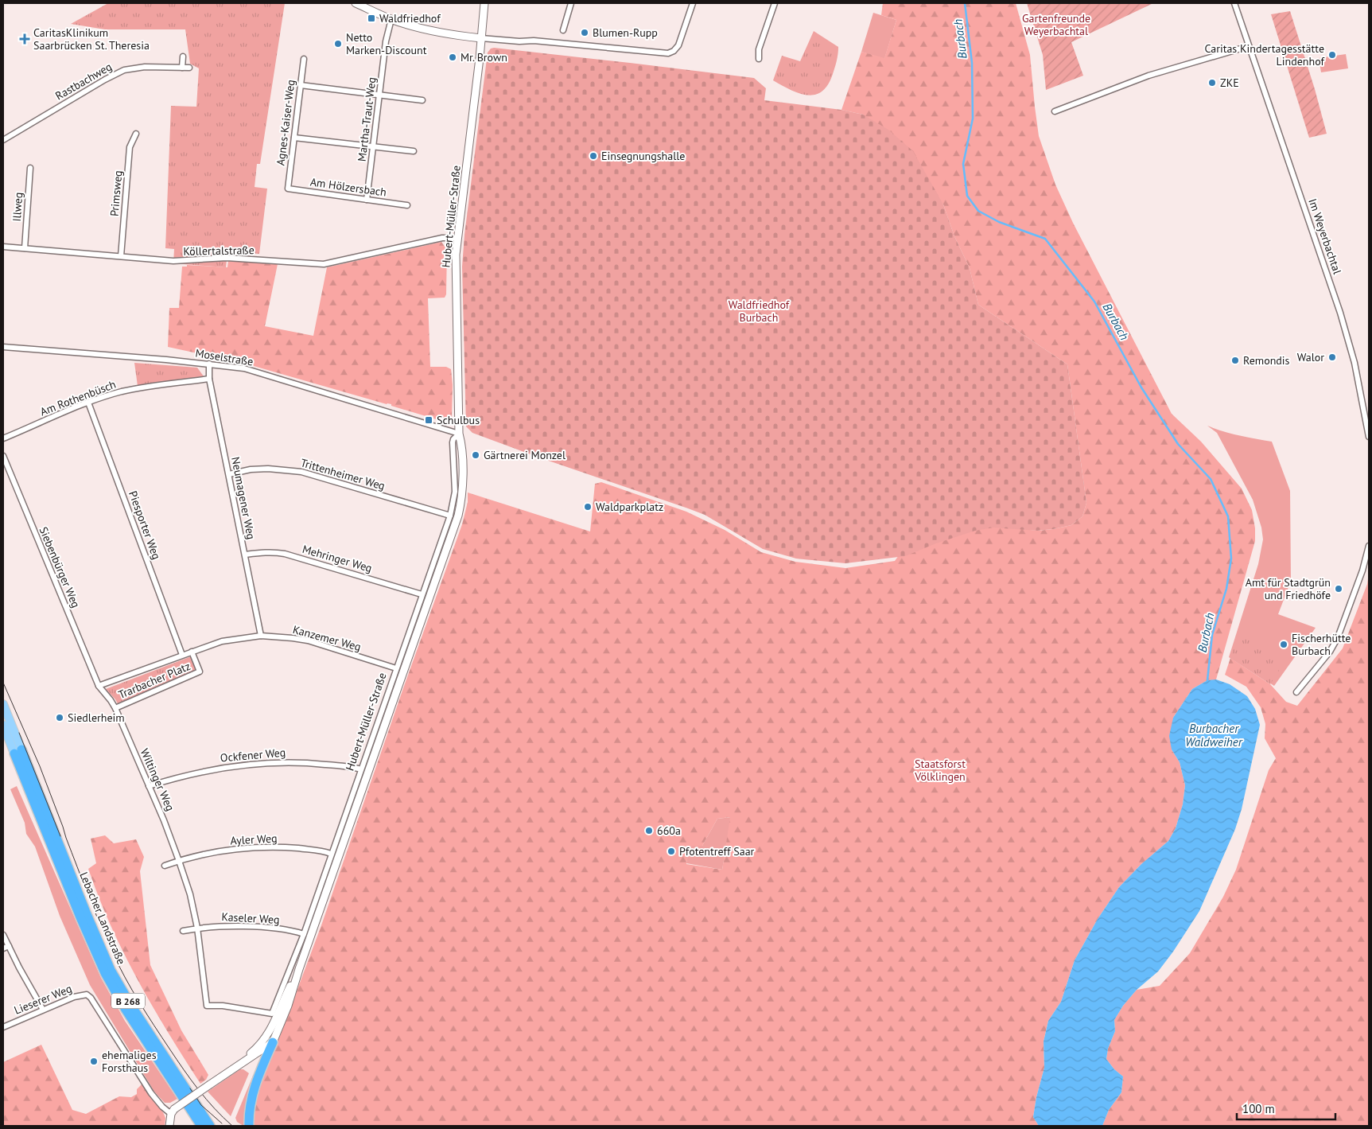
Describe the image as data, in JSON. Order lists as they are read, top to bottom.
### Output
{
  "streets": {
    "highway": ["Lebacher Landstraße", "B 268"],
    "main road": ["Hubert-Müller-Straße"],
    "street": [
      "Rastbachweg",
      "Martha-Traut-Weg",
      "Agnes-Kaiser-Weg",
      "Am Hölzersbach",
      "Primsweg",
      "Illweg",
      "Im Weyerbachtal",
      "Köllertalstraße",
      "Moselstraße",
      "Am Rothenbüsch",
      "Trittenheimer Weg",
      "Neumagener Weg",
      "Piesporter Weg",
      "Mehringer Weg",
      "Siebenbürger Weg",
      "Kanzemer Weg",
      "Trarbacher Platz",
      "Ockfener Weg",
      "Wiltinger Weg",
      "Ayler Weg",
      "Kaseler Weg",
      "Lieserer Weg"
    ]
  },
  "crossings": [
    ["Martha-Traut-Weg", "Am Hölzersbach"],
    ["Agnes-Kaiser-Weg", "Am Hölzersbach"],
    ["Primsweg", "Köllertalstraße"],
    ["Illweg", "Köllertalstraße"],
    ["Hubert-Müller-Straße", "Köllertalstraße"],
    ["Hubert-Müller-Straße", "Moselstraße"],
    ["Hubert-Müller-Straße", "Trittenheimer Weg"],
    ["Hubert-Müller-Straße", "Mehringer Weg"],
    ["Hubert-Müller-Straße", "Kanzemer Weg"],
    ["Hubert-Müller-Straße", "Ockfener Weg"],
    ["Hubert-Müller-Straße", "Wiltinger Weg"],
    ["Hubert-Müller-Straße", "Ayler Weg"],
    ["Hubert-Müller-Straße", "Kaseler Weg"],
    ["Hubert-Müller-Straße", "Lieserer Weg"],
    ["Moselstraße", "Neumagener Weg"],
    ["Am Rothenbüsch", "Neumagener Weg"],
    ["Am Rothenbüsch", "Piesporter Weg"],
    ["Trittenheimer Weg", "Neumagener Weg"],
    ["Neumagener Weg", "Mehringer Weg"],
    ["Neumagener Weg", "Kanzemer Weg"],
    ["Piesporter Weg", "Kanzemer Weg"],
    ["Piesporter Weg", "Trarbacher Platz"],
    ["Siebenbürger Weg", "Trarbacher Platz"],
    ["Kanzemer Weg", "Trarbacher Platz"],
    ["Trarbacher Platz", "Wiltinger Weg"],
    ["Ockfener Weg", "Wiltinger Weg"],
    ["Wiltinger Weg", "Ayler Weg"],
    ["Wiltinger Weg", "Kaseler Weg"]
  ],
  "water": ["Burbach", "Burbacher Waldweiher"],
  "parks": ["Gartenfreunde Weyerbachtal", "Waldfriedhof Burbach", "Staatsforst Völklingen"],
  "places": {
    "transit": ["Waldfriedhof", "Schulbus"],
    "other": [
      "Blumen-Rupp",
      "Netto Marken-Discount",
      "Caritas Kindertagesstätte Lindenhof",
      "Mr. Brown",
      "ZKE",
      "Einsegnungshalle",
      "Walor",
      "Remondis",
      "Gärtnerei Monzel",
      "Waldparkplatz",
      "Amt für Stadtgrün und Friedhöfe",
      "Fischerhütte Burbach",
      "Siedlerheim",
      "660a",
      "Pfotentreff Saar",
      "ehemaliges Forsthaus"
    ],
    "health": ["CaritasKlinikum Saarbrücken St. Theresia"]
  },
  "scale_bar": "100 m"
}
